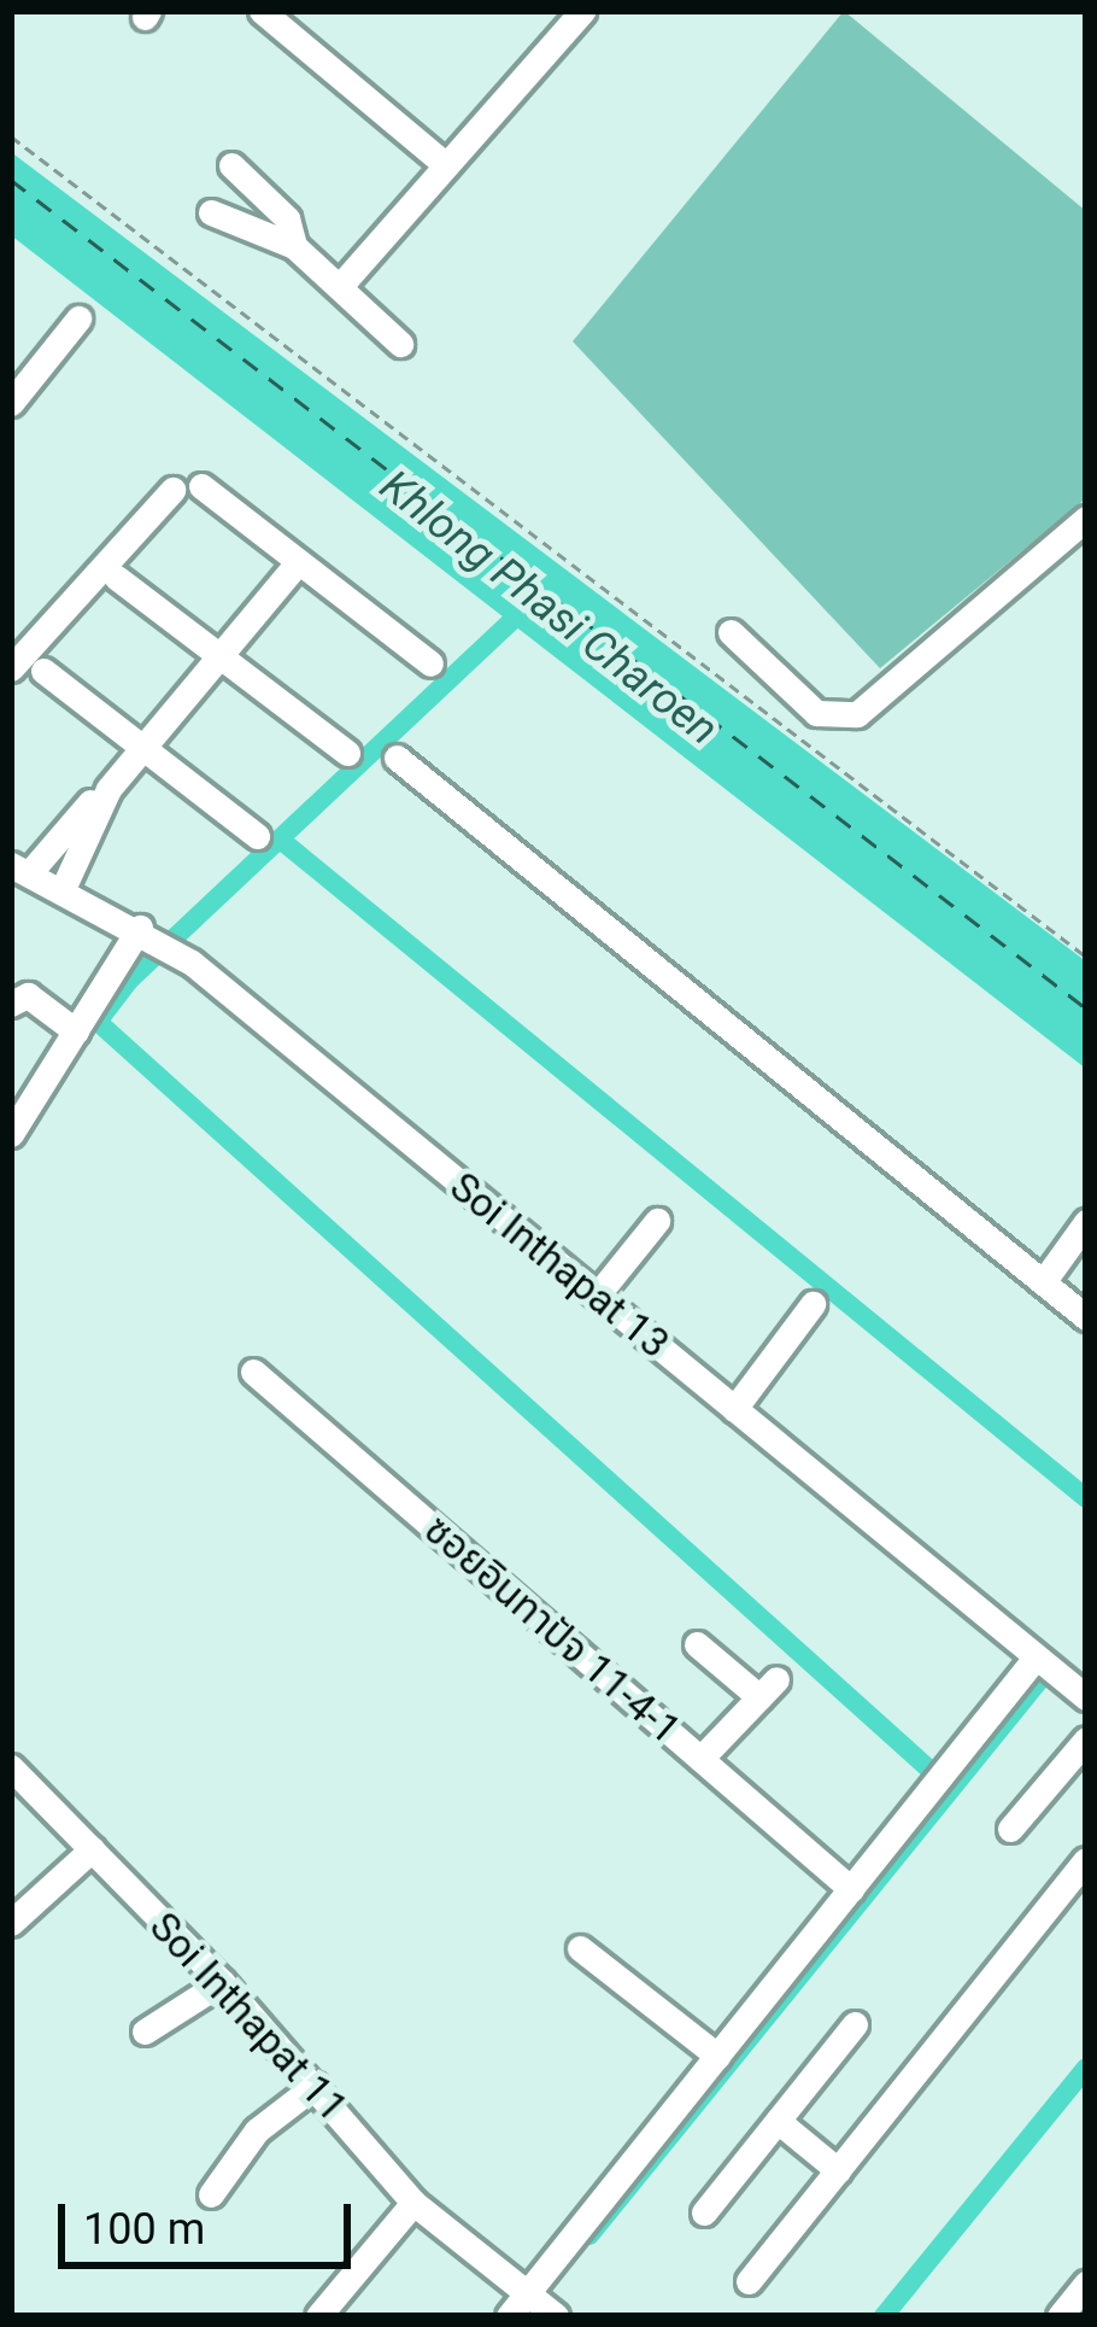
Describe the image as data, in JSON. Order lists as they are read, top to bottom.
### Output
{
  "streets": {
    "street": ["Soi Inthapat 13", "ซอยอินทาปัจ 11-4-1", "Soi Inthapat 11"]
  },
  "water": ["Khlong Phasi Charoen"],
  "scale_bar": "100 m"
}
